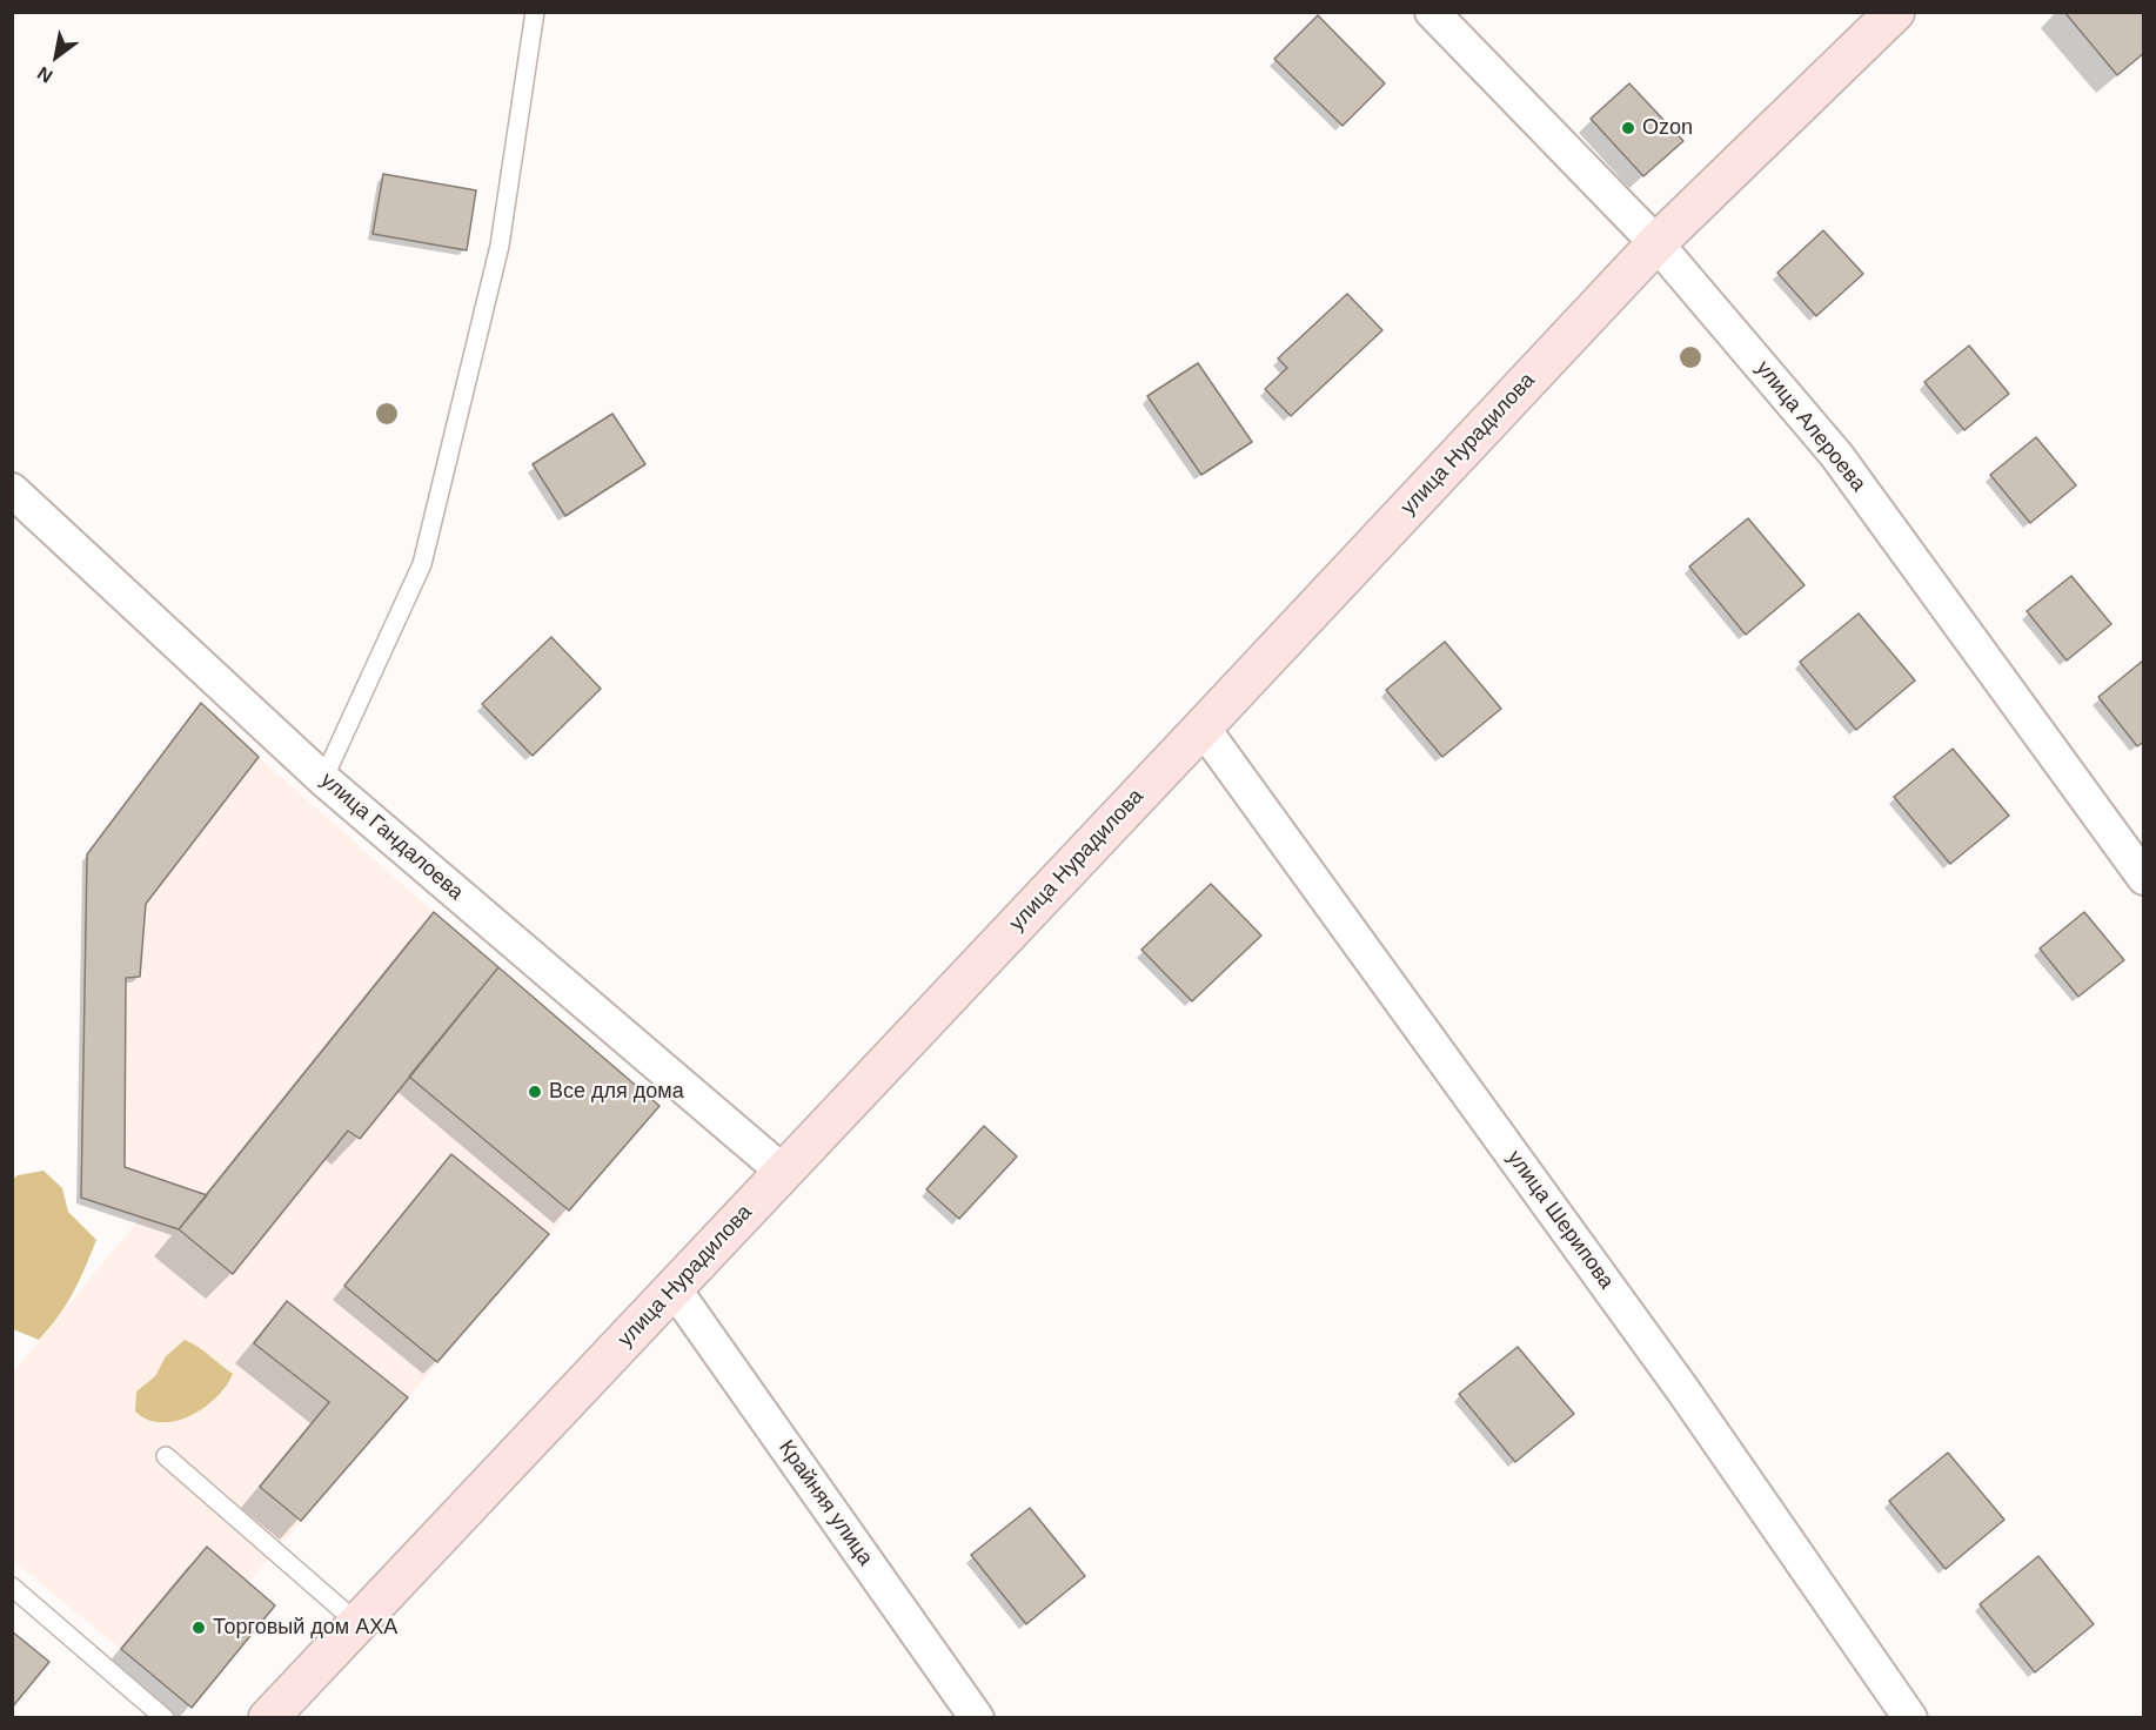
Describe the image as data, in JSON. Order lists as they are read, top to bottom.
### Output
{
  "streets": {
    "street": [
      "улица Алероева",
      "улица Нурадилова",
      "улица Гандалоева",
      "улица Шерипова",
      "Крайняя улица"
    ]
  },
  "crossings": [
    ["улица Алероева", "улица Нурадилова"],
    ["улица Нурадилова", "улица Гандалоева"],
    ["улица Нурадилова", "улица Шерипова"],
    ["улица Нурадилова", "Крайняя улица"]
  ],
  "places": ["Ozon", "Все для дома", "Торговый дом АХА"],
  "north": "bottom left"
}
